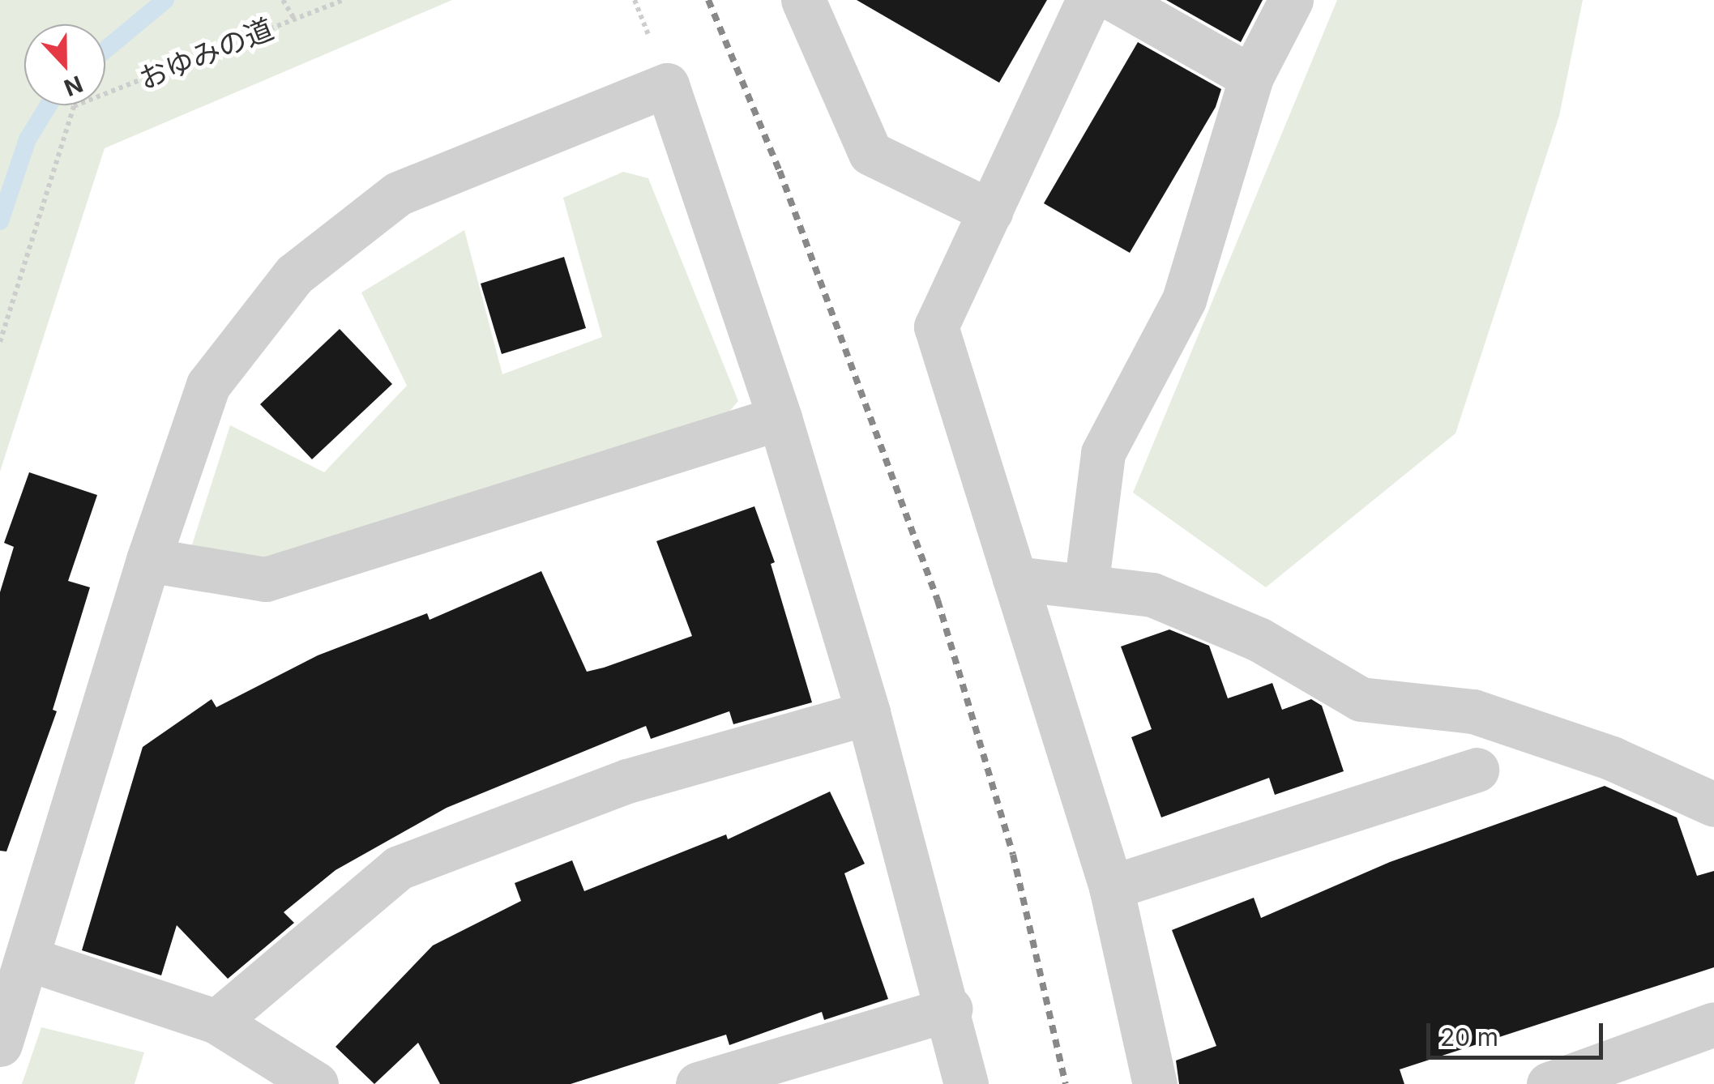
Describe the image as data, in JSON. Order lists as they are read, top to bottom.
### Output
{
  "streets": {
    "path": ["おゆみの道"]
  },
  "scale_bar": "20 m",
  "north": "bottom"
}
